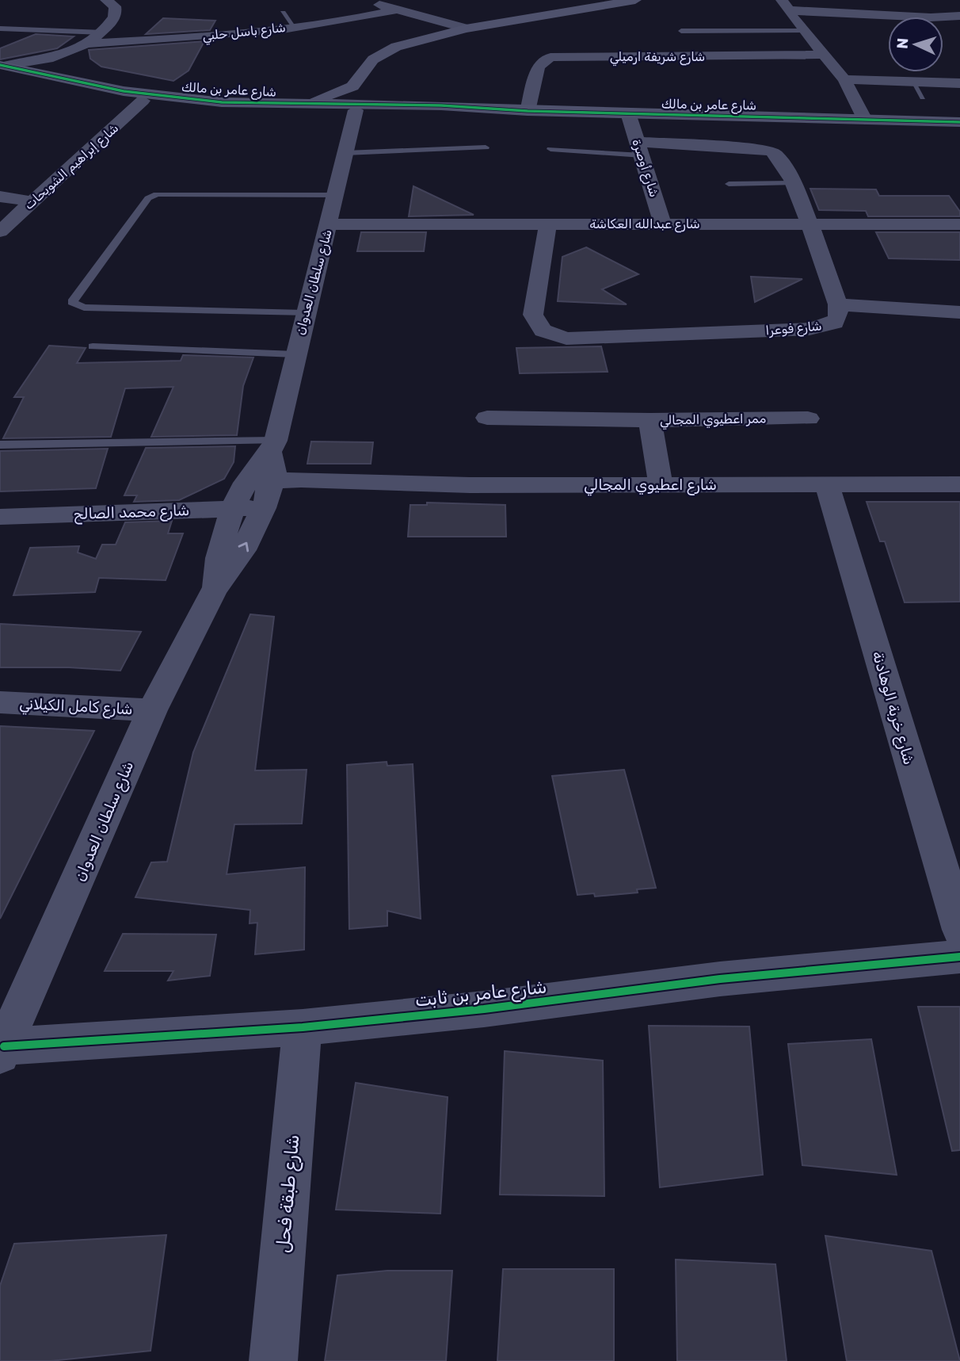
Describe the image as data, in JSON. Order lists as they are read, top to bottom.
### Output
{
  "streets": {
    "street": [
      "شارع باسل حلبي",
      "شارع شريفة ارميلي",
      "شارع عامر بن مالك",
      "شارع إبراهيم الشويحات",
      "شارع أوصرة",
      "شارع عبدالله العكاشة",
      "شارع سلطان العدوان",
      "شارع فوعرا",
      "ممر اعطيوي المجالي",
      "شارع اعطيوي المجالي",
      "شارع محمد الصالح",
      "شارع كامل الكيلاني",
      "شارع خربة الوهادنة",
      "شارع عامر بن ثابت",
      "شارع طبقة فحل"
    ]
  },
  "crossings": [
    ["شارع شريفة ارميلي", "شارع عامر بن مالك"],
    ["شارع عامر بن مالك", "شارع إبراهيم الشويحات"],
    ["شارع عامر بن مالك", "شارع أوصرة"],
    ["شارع عامر بن مالك", "شارع سلطان العدوان"],
    ["شارع أوصرة", "شارع عبدالله العكاشة"],
    ["شارع أوصرة", "شارع فوعرا"],
    ["شارع عبدالله العكاشة", "شارع سلطان العدوان"],
    ["شارع عبدالله العكاشة", "شارع فوعرا"],
    ["شارع سلطان العدوان", "شارع اعطيوي المجالي"],
    ["شارع سلطان العدوان", "شارع محمد الصالح"],
    ["شارع سلطان العدوان", "شارع كامل الكيلاني"],
    ["شارع سلطان العدوان", "شارع عامر بن ثابت"],
    ["ممر اعطيوي المجالي", "شارع اعطيوي المجالي"],
    ["شارع اعطيوي المجالي", "شارع محمد الصالح"],
    ["شارع اعطيوي المجالي", "شارع خربة الوهادنة"],
    ["شارع عامر بن ثابت", "شارع طبقة فحل"]
  ],
  "north": "left"
}
